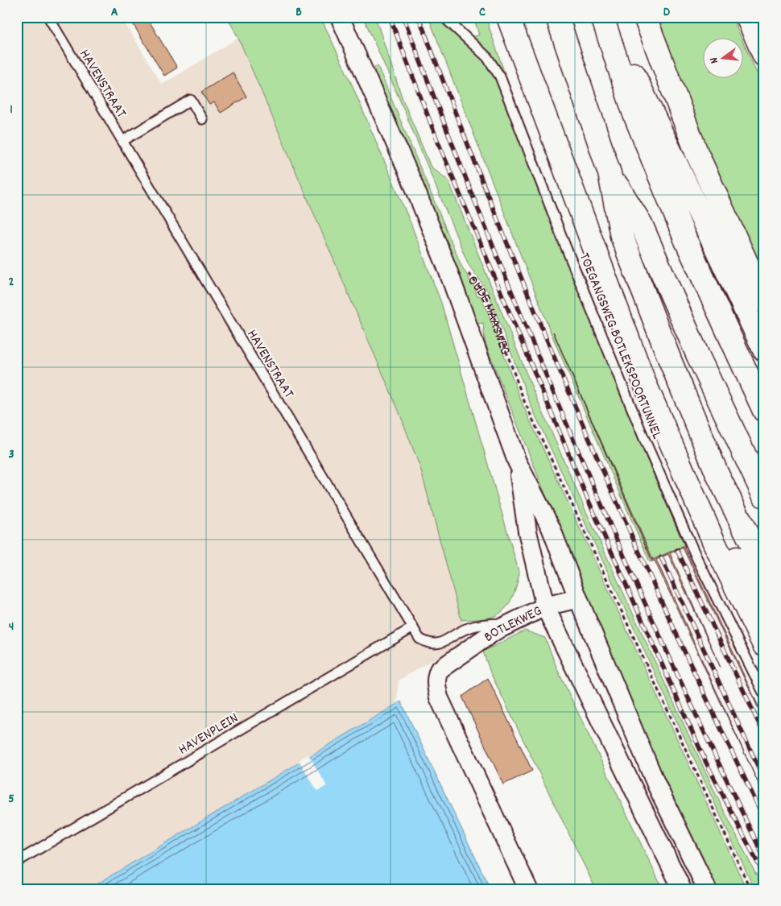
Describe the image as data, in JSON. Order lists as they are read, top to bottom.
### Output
{
  "streets": {
    "street": ["OUDE MAASWEG", "BOTLEKWEG"],
    "lane": ["HAVENSTRAAT", "TOEGANGSWEG BOTLEKSPOORTUNNEL", "HAVENPLEIN"]
  },
  "crossings": [
    ["HAVENSTRAAT", "BOTLEKWEG"],
    ["HAVENSTRAAT", "HAVENPLEIN"],
    ["OUDE MAASWEG", "BOTLEKWEG"]
  ],
  "north": "left",
  "grid": {
    "columns": [
      "A",
      "B",
      "C",
      "D"
    ],
    "rows": [
      "1",
      "2",
      "3",
      "4",
      "5"
    ]
  }
}
